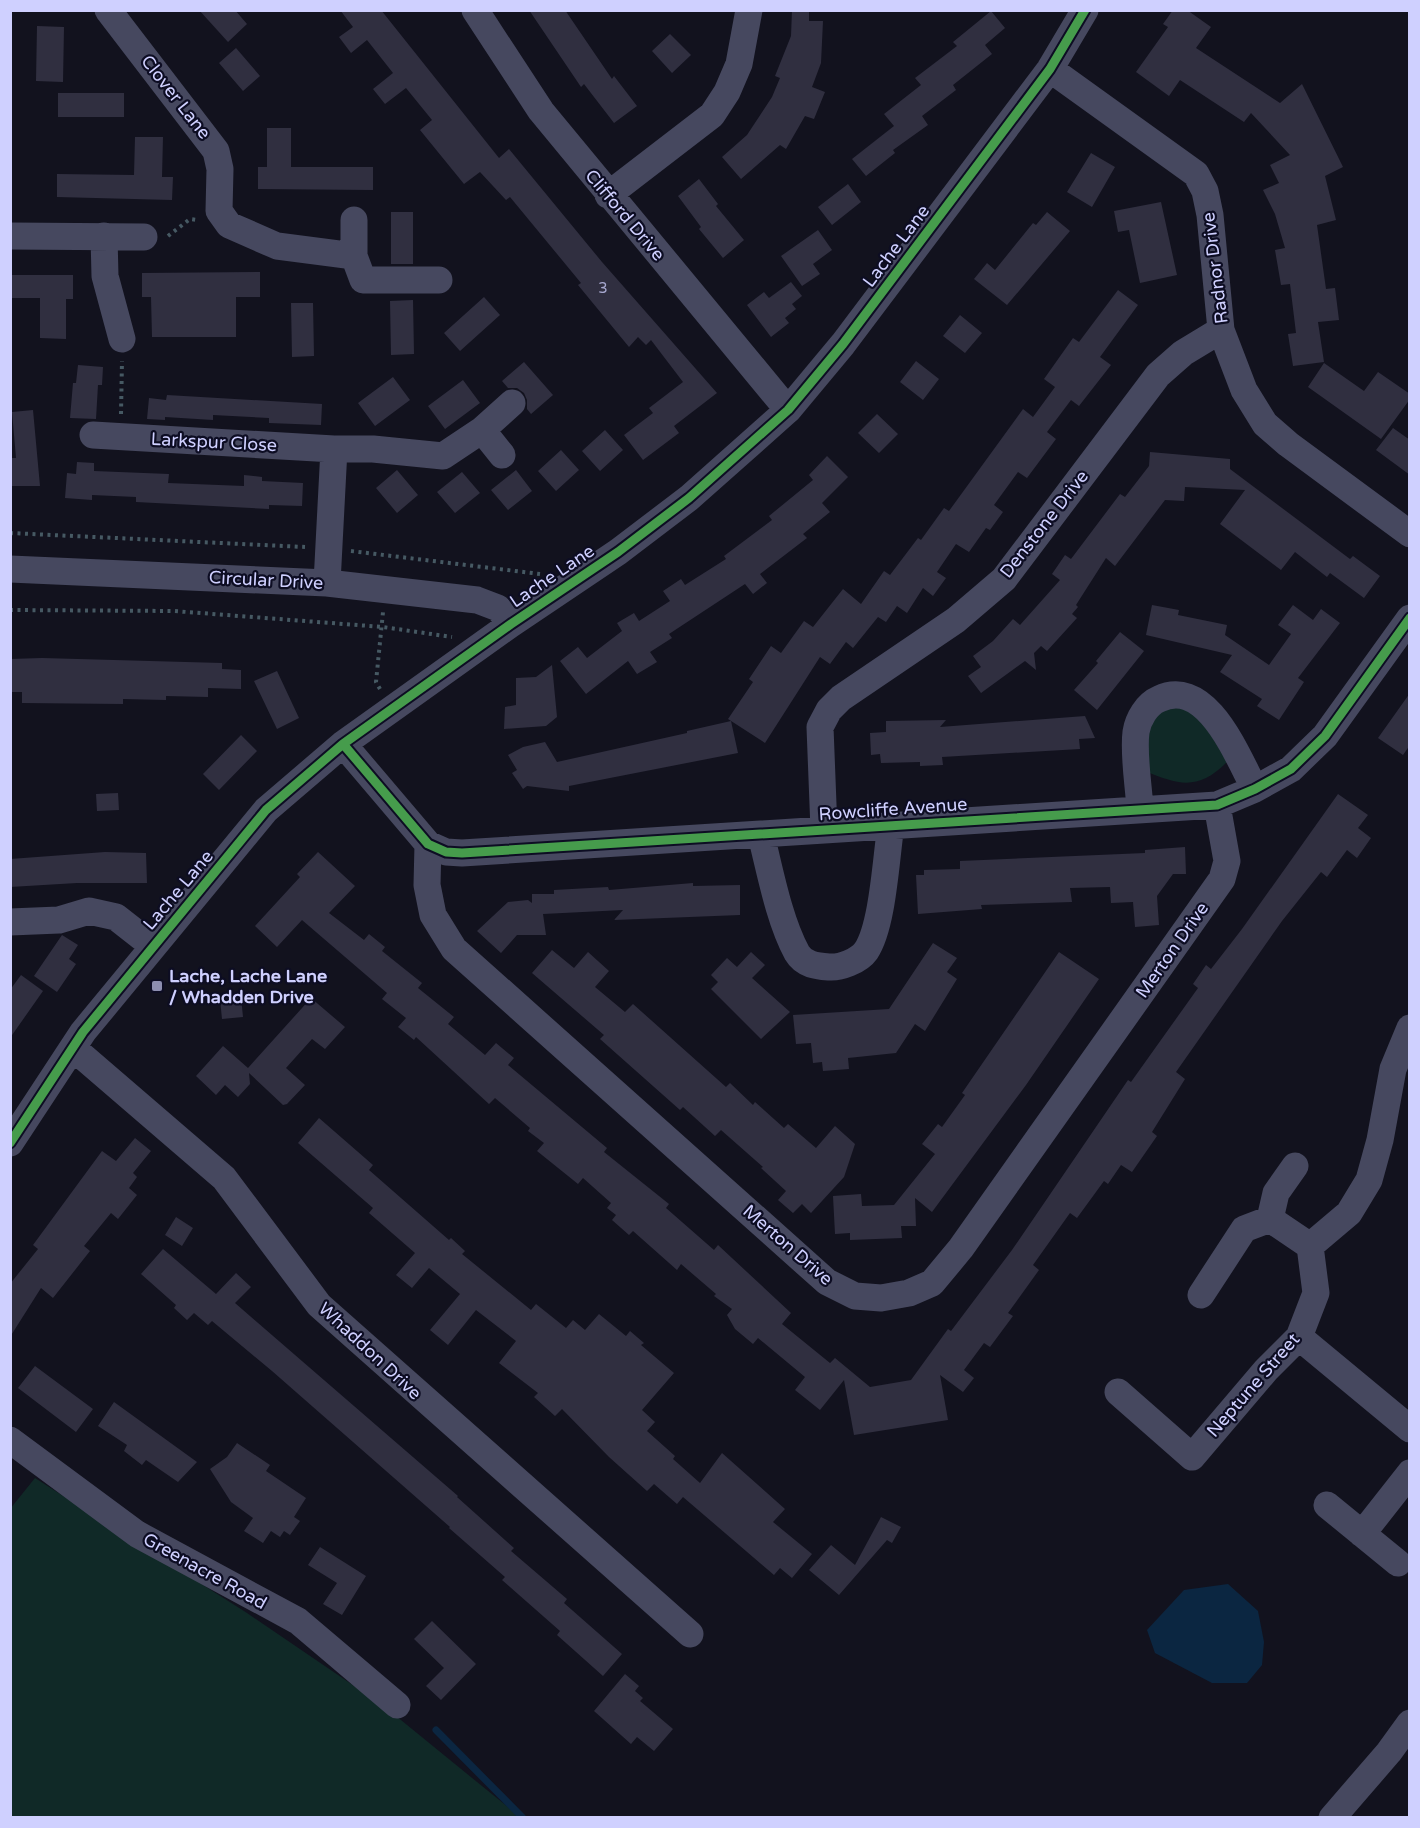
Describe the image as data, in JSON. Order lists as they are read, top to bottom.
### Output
{
  "streets": {
    "street": [
      "Clover Lane",
      "Clifford Drive",
      "Lache Lane",
      "Radnor Drive",
      "Larkspur Close",
      "Denstone Drive",
      "Circular Drive",
      "Rowcliffe Avenue",
      "Merton Drive",
      "Whaddon Drive",
      "Neptune Street",
      "Greenacre Road"
    ]
  },
  "crossings": [
    ["Clifford Drive", "Lache Lane"],
    ["Lache Lane", "Radnor Drive"],
    ["Lache Lane", "Circular Drive"],
    ["Lache Lane", "Whaddon Drive"],
    ["Radnor Drive", "Denstone Drive"],
    ["Denstone Drive", "Rowcliffe Avenue"],
    ["Rowcliffe Avenue", "Merton Drive"]
  ],
  "places": {
    "transit": ["Lache, Lache Lane / Whadden Drive"]
  },
  "house_numbers": ["3"]
}
